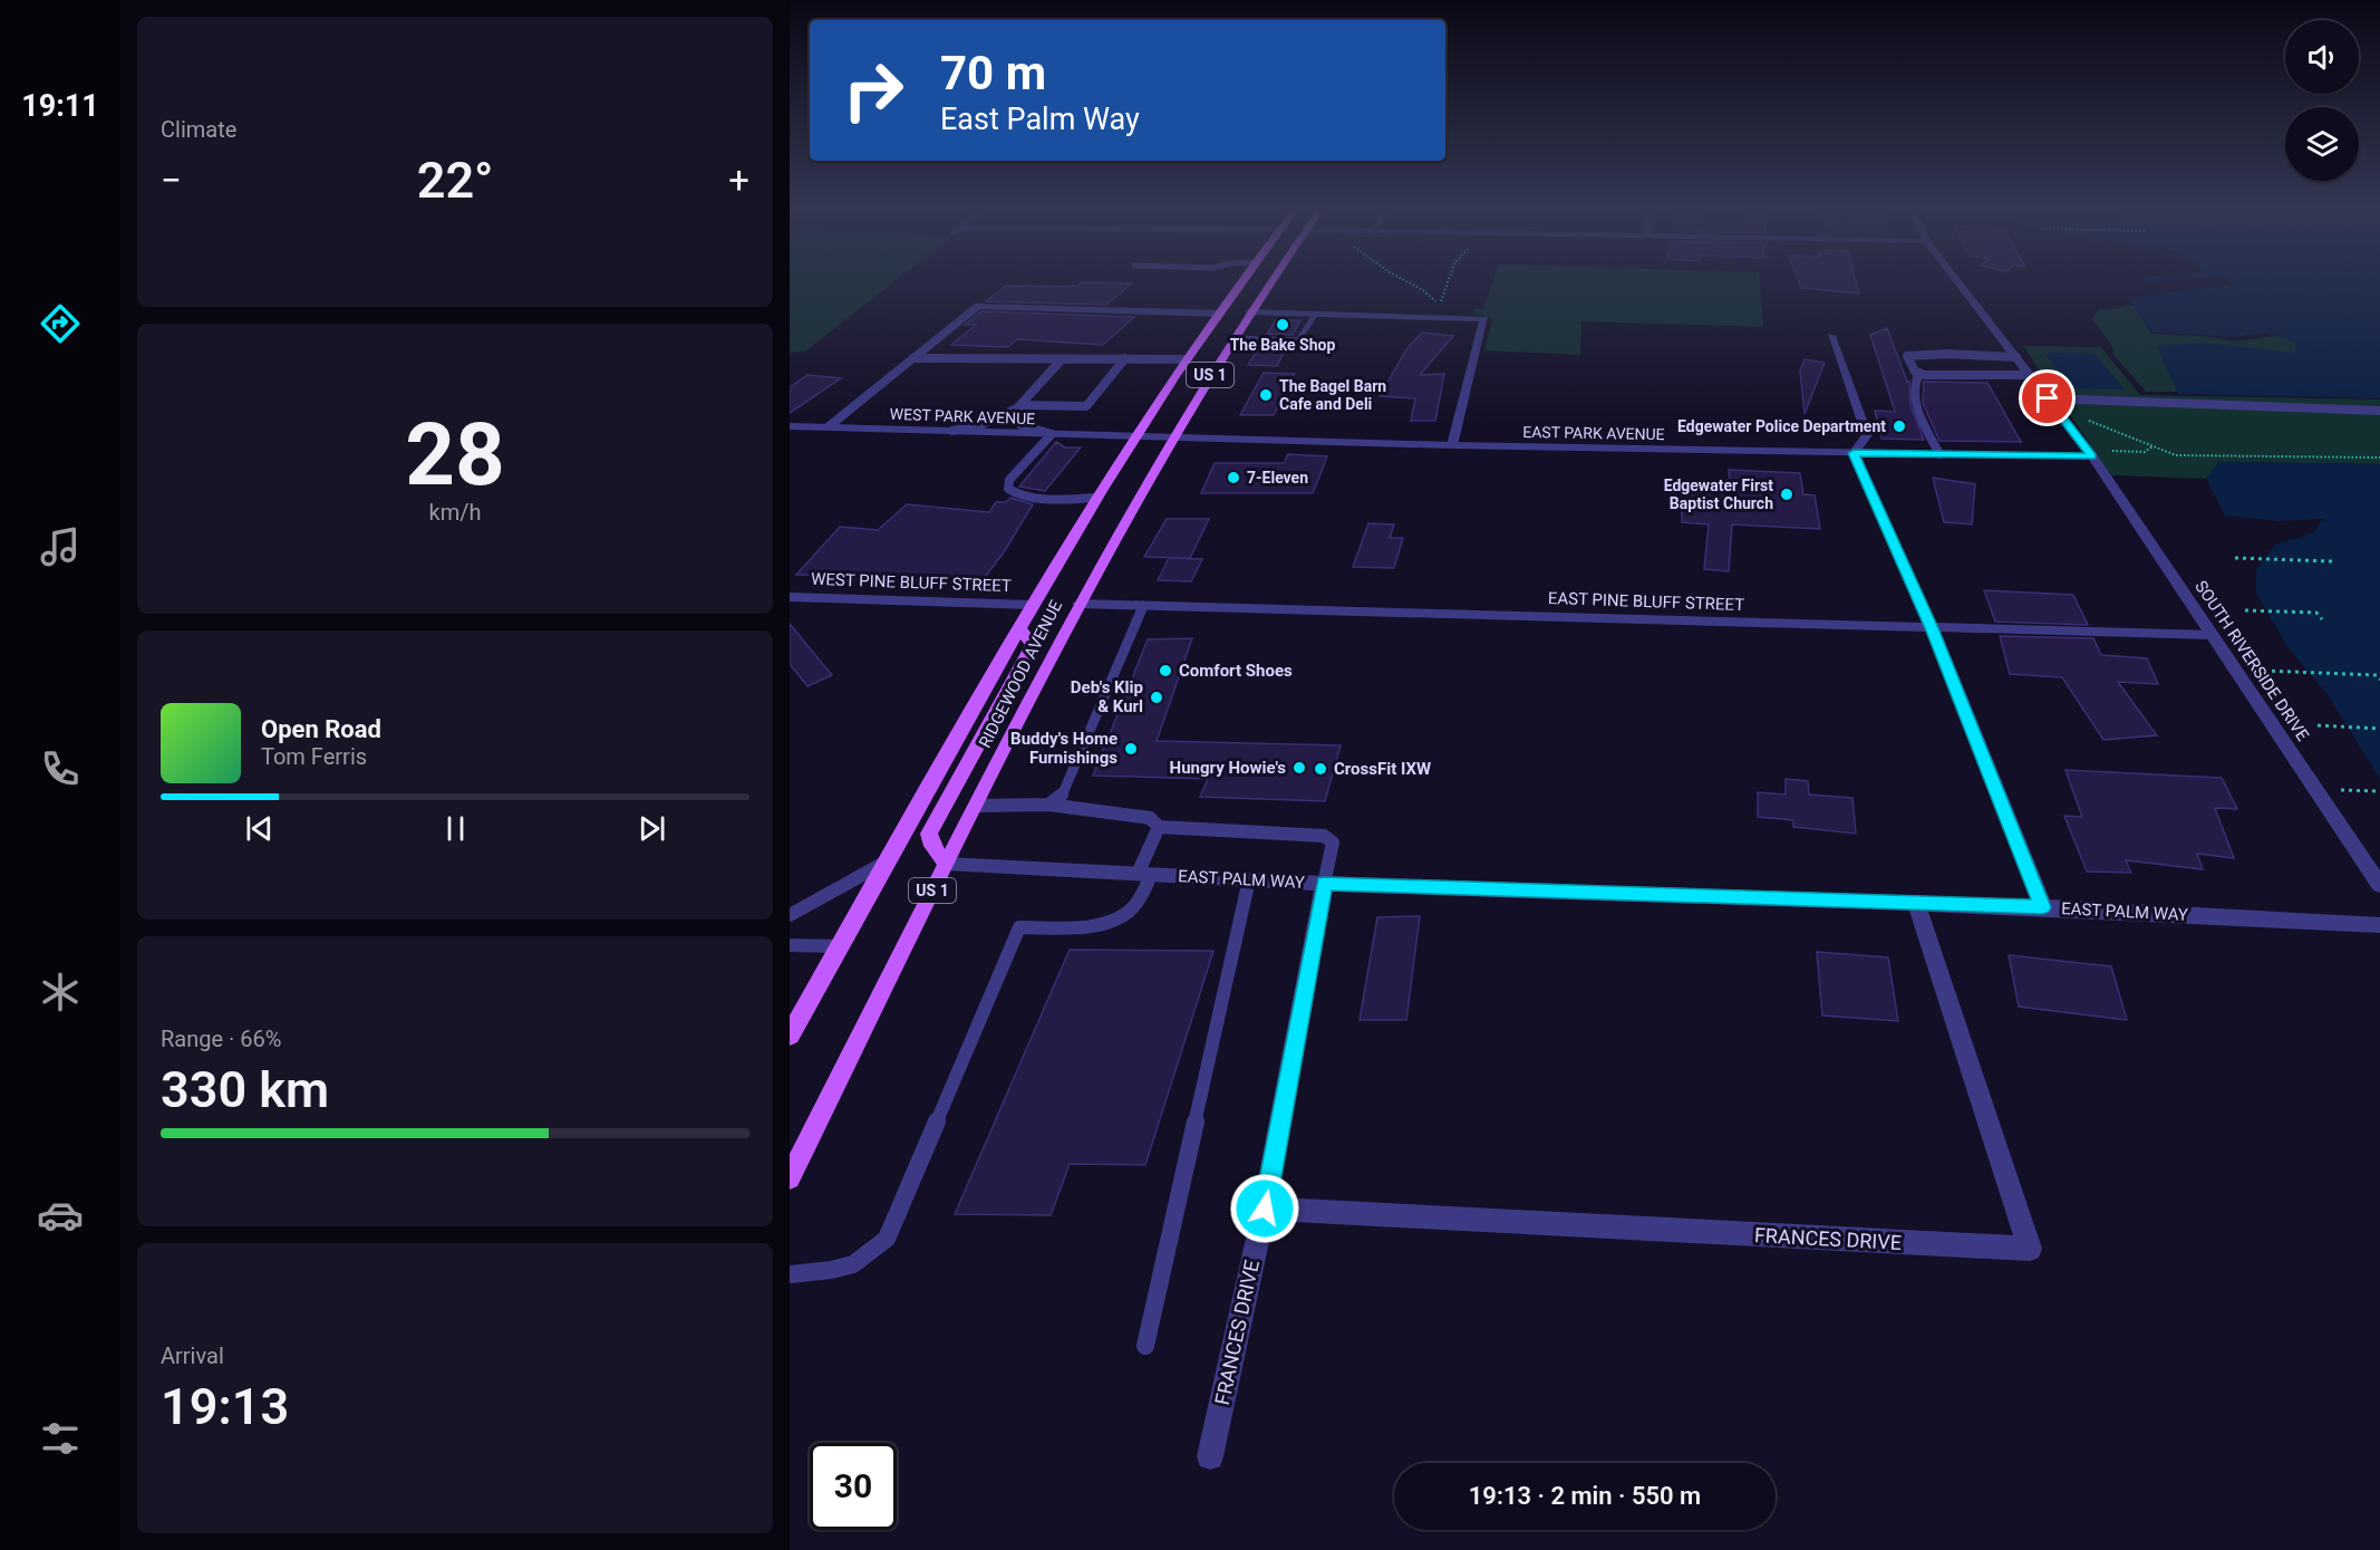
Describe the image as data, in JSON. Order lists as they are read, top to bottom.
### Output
{
  "streets": {
    "main road": ["US 1", "RIDGEWOOD AVENUE"],
    "street": [
      "WEST PARK AVENUE",
      "EAST PARK AVENUE",
      "WEST PINE BLUFF STREET",
      "EAST PINE BLUFF STREET",
      "SOUTH RIVERSIDE DRIVE",
      "EAST PALM WAY",
      "FRANCES DRIVE"
    ]
  },
  "crossings": [
    ["WEST PARK AVENUE", "EAST PARK AVENUE"],
    ["WEST PARK AVENUE", "RIDGEWOOD AVENUE"],
    ["EAST PARK AVENUE", "SOUTH RIVERSIDE DRIVE"],
    ["EAST PARK AVENUE", "RIDGEWOOD AVENUE"],
    ["WEST PINE BLUFF STREET", "RIDGEWOOD AVENUE"],
    ["EAST PINE BLUFF STREET", "SOUTH RIVERSIDE DRIVE"],
    ["EAST PINE BLUFF STREET", "RIDGEWOOD AVENUE"],
    ["RIDGEWOOD AVENUE", "EAST PALM WAY"],
    ["EAST PALM WAY", "FRANCES DRIVE"]
  ],
  "places": [
    "The Bake Shop",
    "The Bagel Barn Cafe and Deli",
    "Edgewater Police Department",
    "7-Eleven",
    "Edgewater First Baptist Church",
    "Comfort Shoes",
    "Deb's Klip & Kurl",
    "Buddy's Home Furnishings",
    "Hungry Howie's",
    "CrossFit IXW"
  ],
  "page": {
    "tabs": "19:11",
    "tile": [
      "Climate",
      ["28", "km/h"],
      ["Range · 66%", "330 km"],
      ["Arrival", "19:13"]
    ],
    "turn": ["70 m", "East Palm Way"],
    "heat": ["−", "22°", "+"],
    "song": ["Open Road", "Tom Ferris"],
    "limit": "30",
    "trip": "19:13 · 2 min · 550 m"
  }
}
